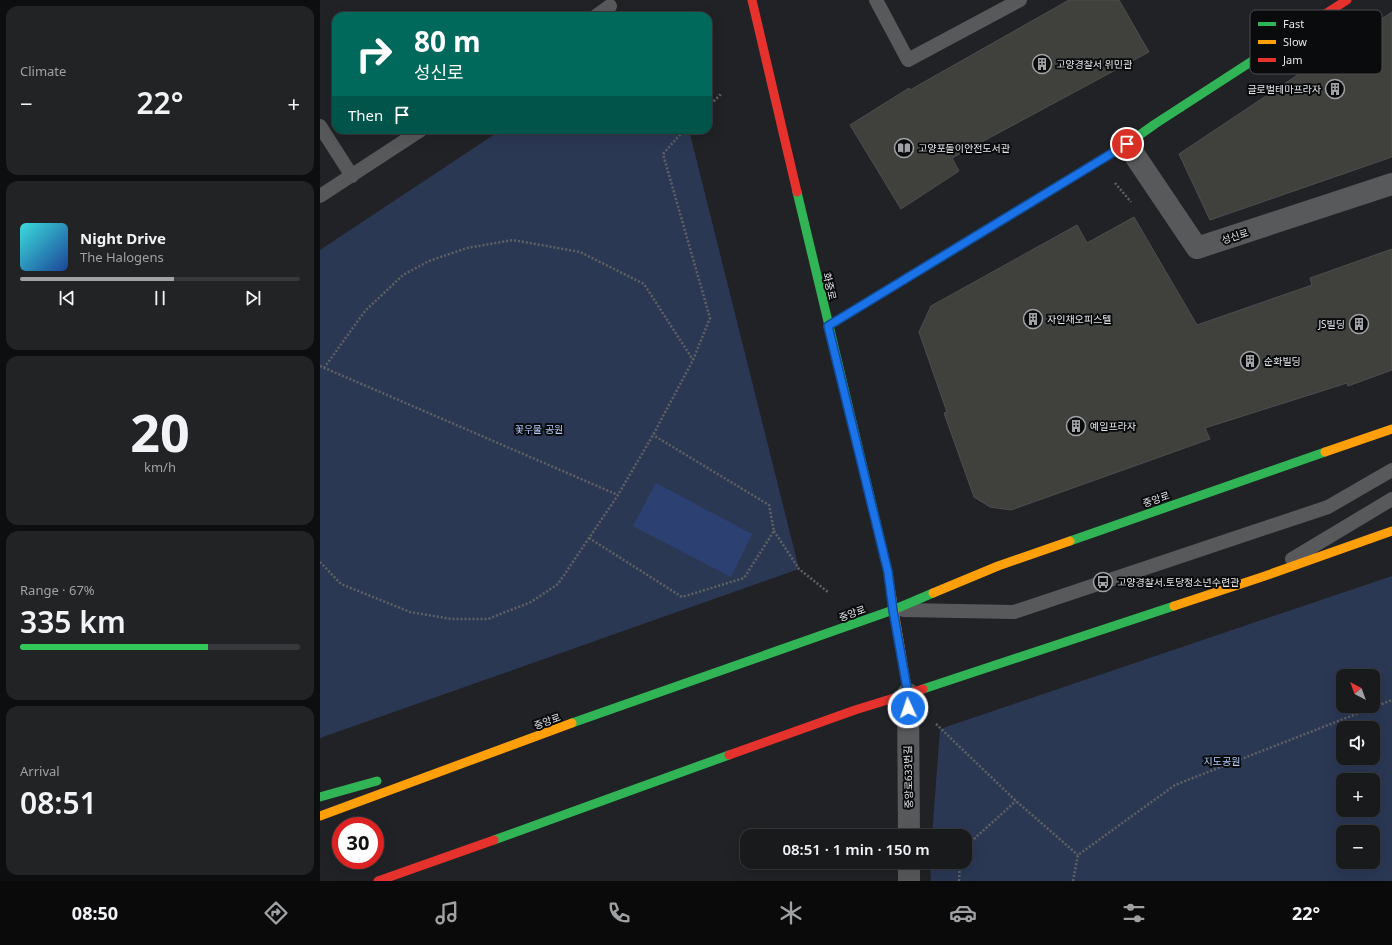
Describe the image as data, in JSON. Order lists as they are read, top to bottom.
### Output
{
  "streets": {
    "main road": ["화중로", "중앙로"],
    "street": ["성신로", "중앙로633번길"]
  },
  "crossings": [
    ["화중로", "중앙로"],
    ["화중로", "중앙로633번길"]
  ],
  "parks": ["꽃우물 공원", "지도공원"],
  "places": {
    "building": [
      "고양경찰서 위민관",
      "글로벌테마프라자",
      "자인채오피스텔",
      "JS빌딩",
      "순화빌딩",
      "예일프라자"
    ],
    "library": ["고양포돌이안전도서관"],
    "bus stop": ["고양경찰서.토당청소년수련관"]
  },
  "legend": ["Fast", "Slow", "Jam"],
  "north": "top left",
  "page": {
    "tile": [
      "Climate",
      ["20", "km/h"],
      ["Range · 67%", "335 km"],
      ["Arrival", "08:51"]
    ],
    "turn": ["80 m", "성신로"],
    "heat": ["−", "22°", "+"],
    "then": "Then",
    "song": ["Night Drive", "The Halogens"],
    "map_buttons": ["+", "−"],
    "limit": "30",
    "trip": "08:51 · 1 min · 150 m",
    "tabs": ["08:50", "22°"]
  }
}
